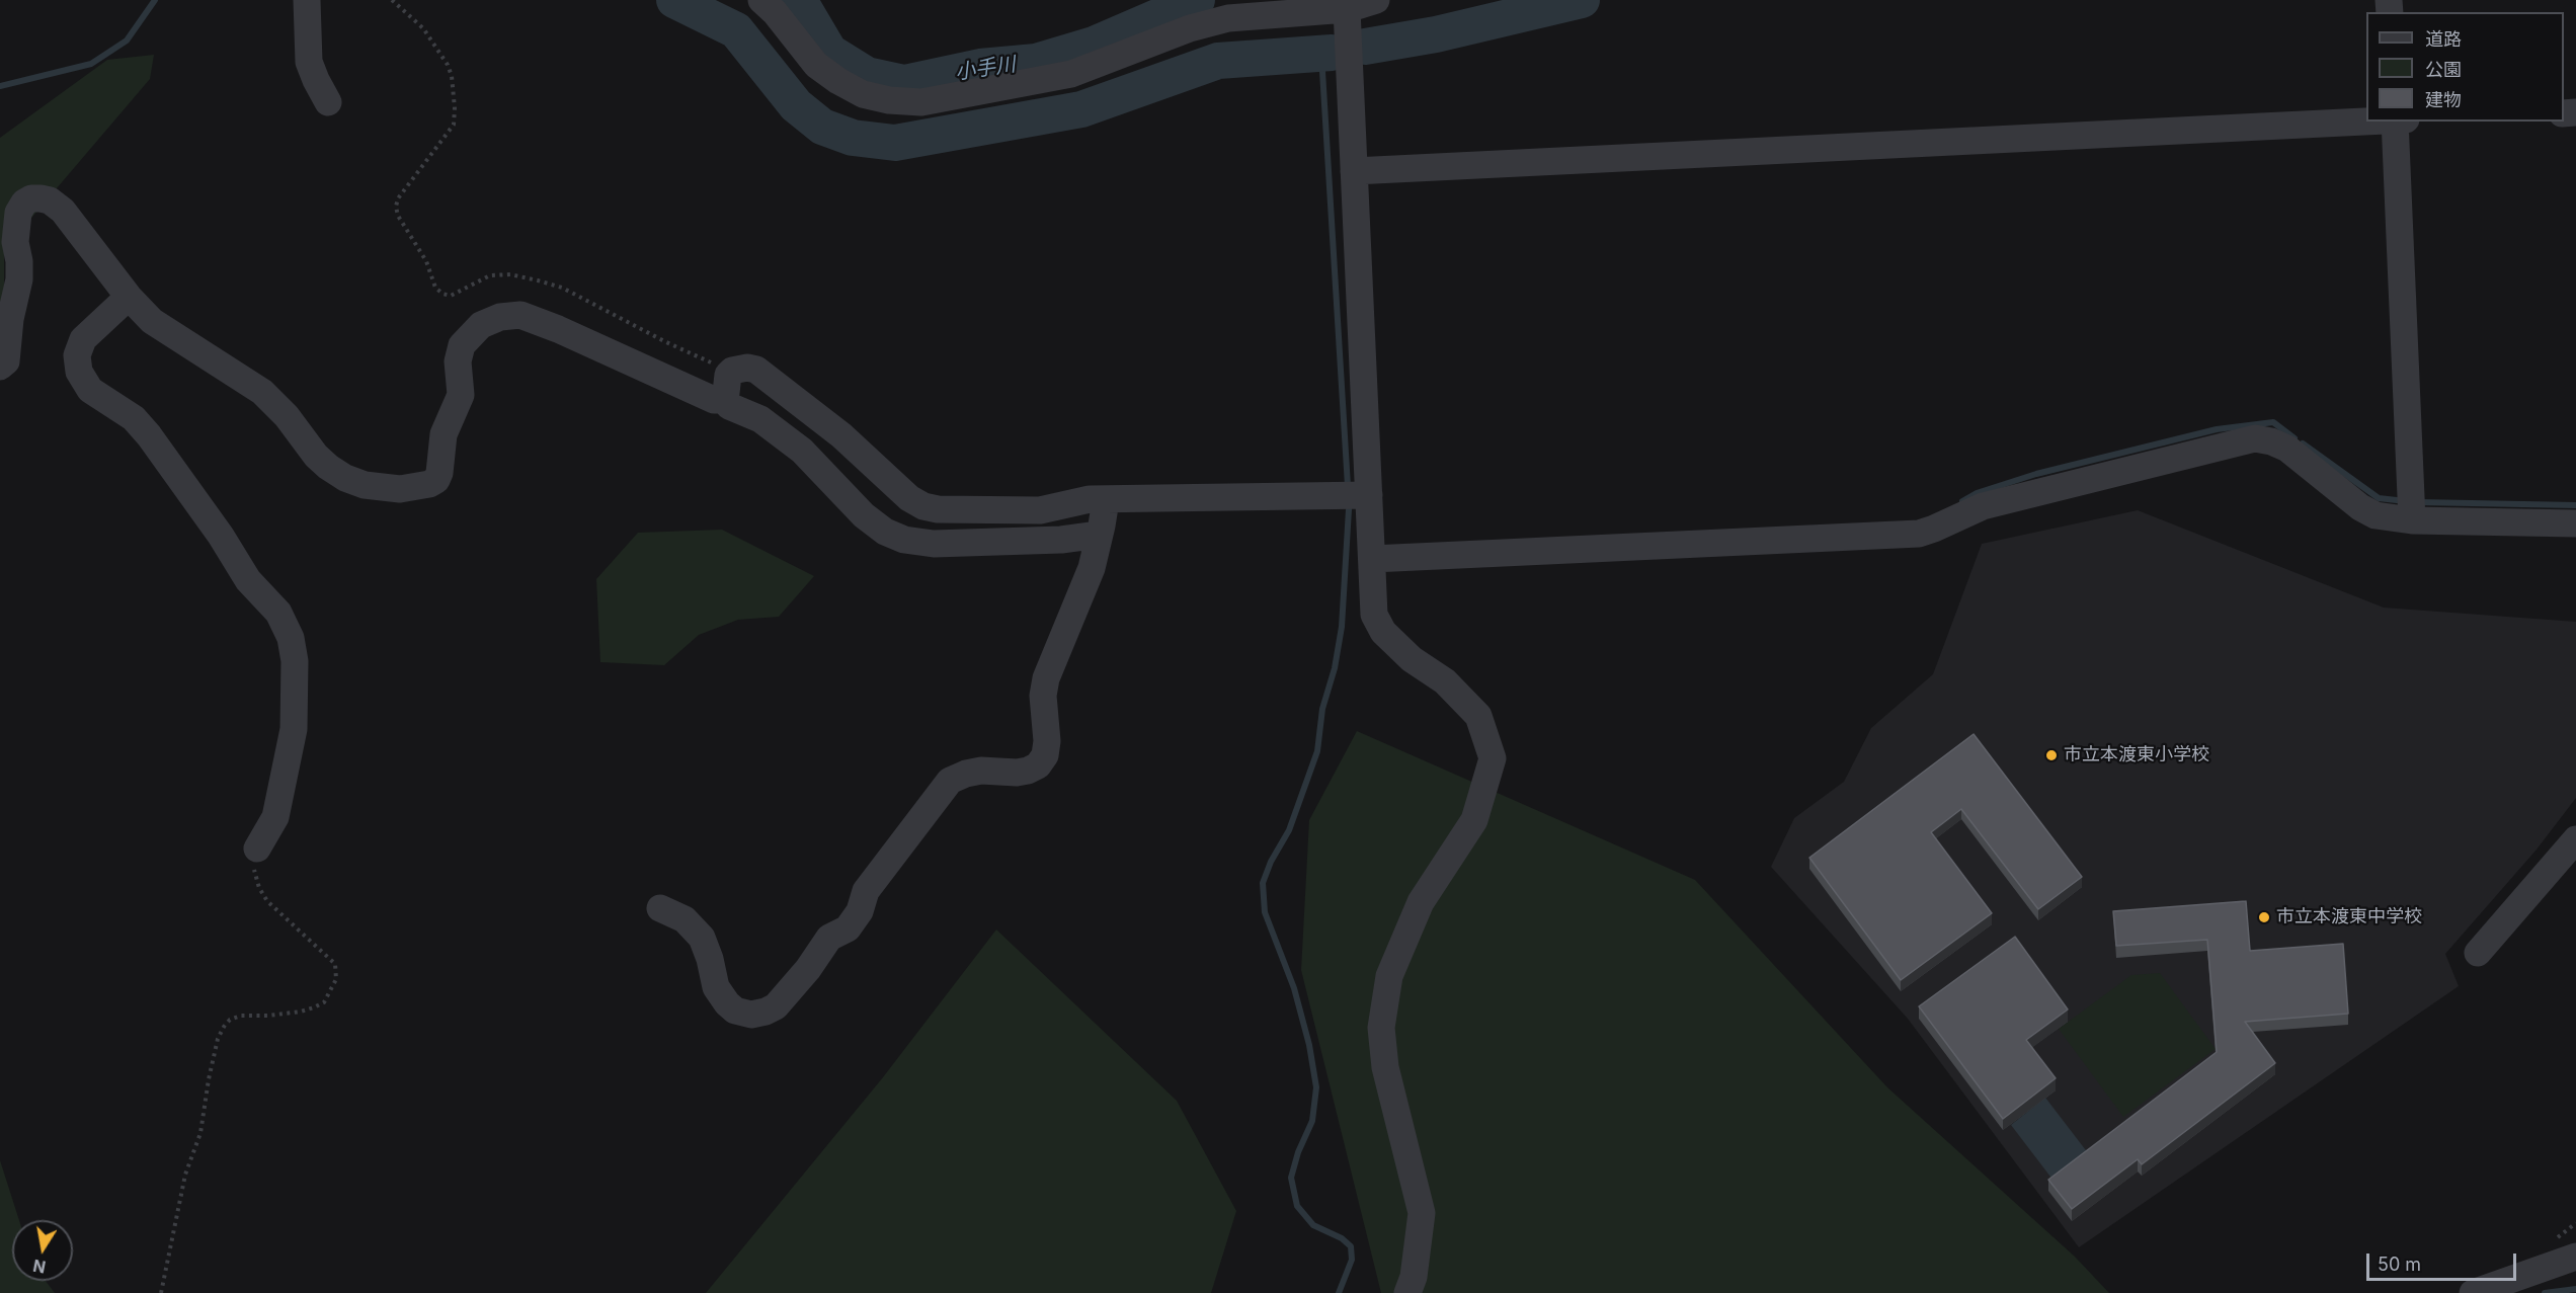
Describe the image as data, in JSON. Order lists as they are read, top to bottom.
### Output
{
  "water": ["小手川"],
  "places": ["市立本渡東小学校", "市立本渡東中学校"],
  "legend": ["道路", "公園", "建物"],
  "scale_bar": "50 m",
  "north": "bottom"
}
